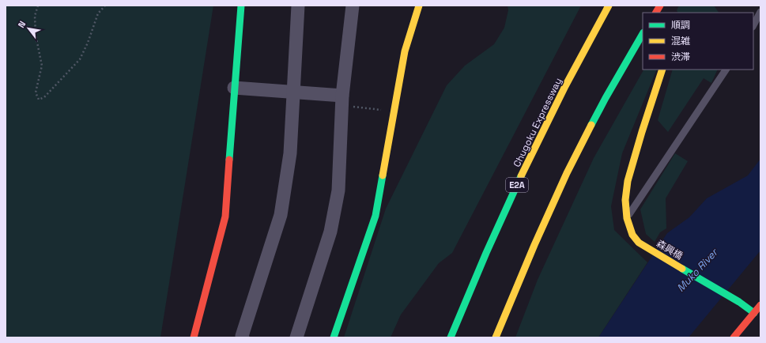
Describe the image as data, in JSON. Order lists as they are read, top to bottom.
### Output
{
  "streets": {
    "main road": ["Chugoku Expressway", "E2A", "森興橋"]
  },
  "water": ["Muko River"],
  "legend": ["順調", "混雑", "渋滞"],
  "north": "top left"
}
